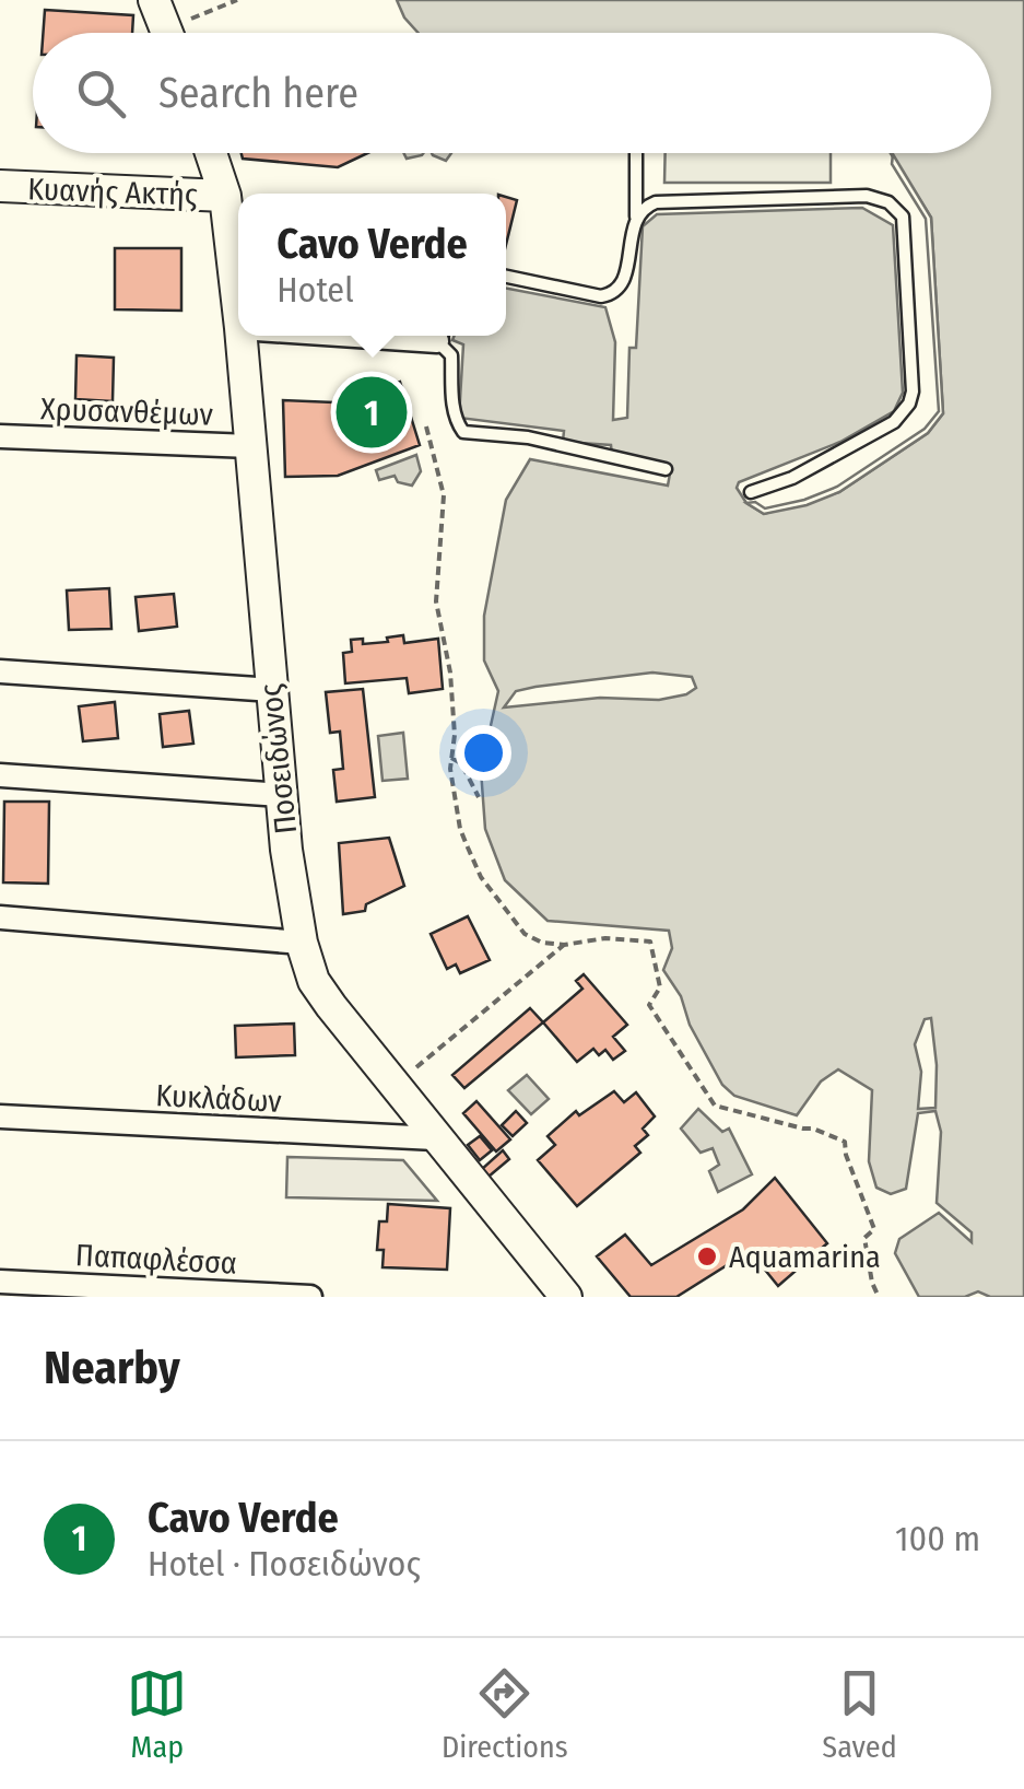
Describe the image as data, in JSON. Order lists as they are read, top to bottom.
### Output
{
  "streets": {
    "street": [
      "Κυανής Ακτής",
      "Χρυσανθέμων",
      "Ποσειδώνος",
      "Κυκλάδων",
      "Παπαφλέσσα"
    ]
  },
  "crossings": [
    ["Κυανής Ακτής", "Ποσειδώνος"],
    ["Χρυσανθέμων", "Ποσειδώνος"],
    ["Ποσειδώνος", "Κυκλάδων"]
  ],
  "places": ["Aquamarina"],
  "page": {
    "search": "Search here",
    "popup": ["Cavo Verde", "Hotel"],
    "pins": "1",
    "heading": "Nearby",
    "list": [
      {
        "mark": "1",
        "name": "Cavo Verde",
        "note": "Hotel · Ποσειδώνος",
        "value": "100 m"
      }
    ],
    "nav": ["Map", "Directions", "Saved"]
  }
}
